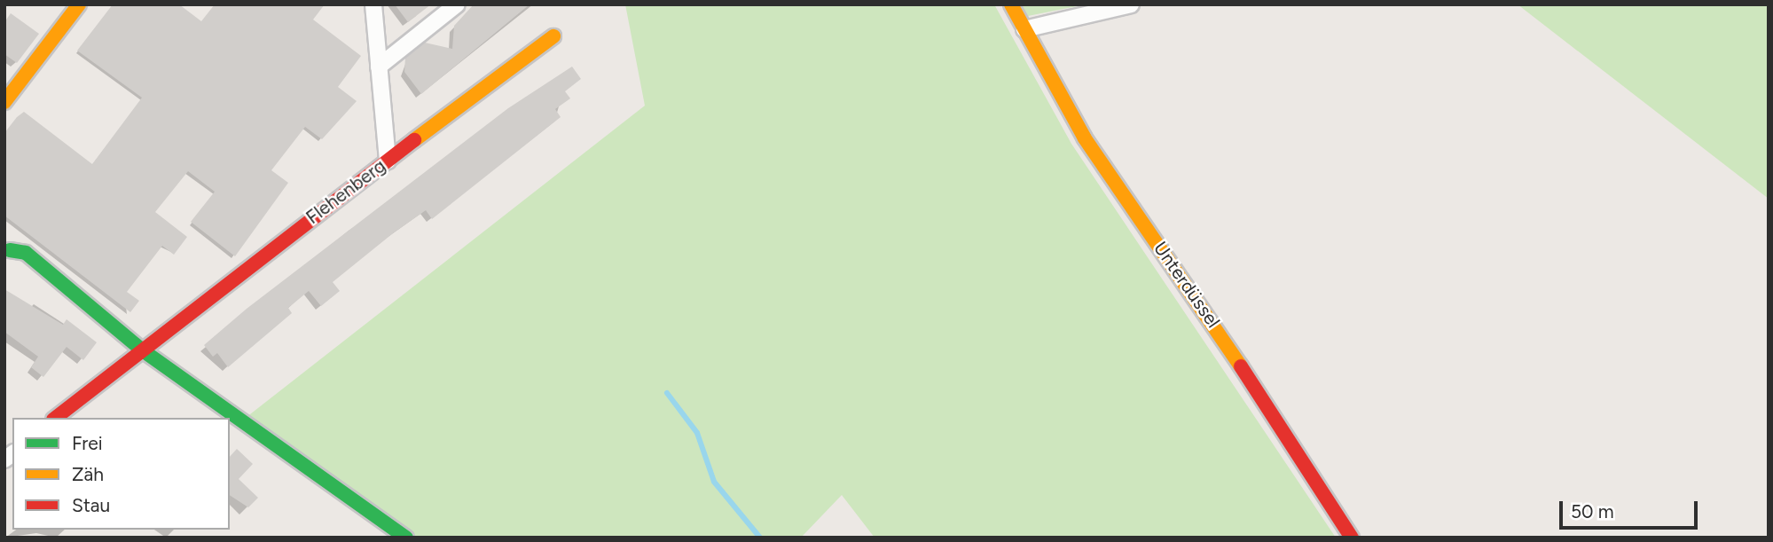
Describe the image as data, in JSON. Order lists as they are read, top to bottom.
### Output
{
  "streets": {
    "street": ["Flehenberg", "Unterdüssel"]
  },
  "legend": ["Frei", "Zäh", "Stau"],
  "scale_bar": "50 m"
}
